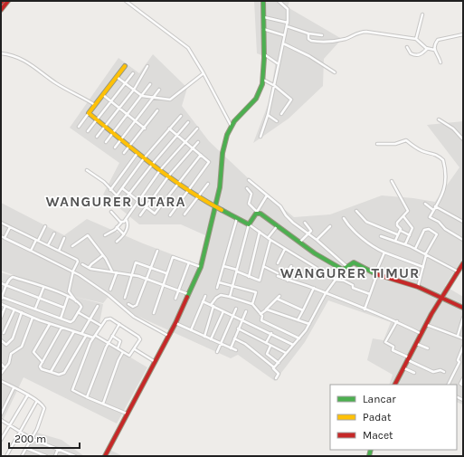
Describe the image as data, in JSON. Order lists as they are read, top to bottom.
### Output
{
  "districts": ["WANGURER UTARA", "WANGURER TIMUR"],
  "legend": ["Lancar", "Padat", "Macet"],
  "scale_bar": "200 m"
}
